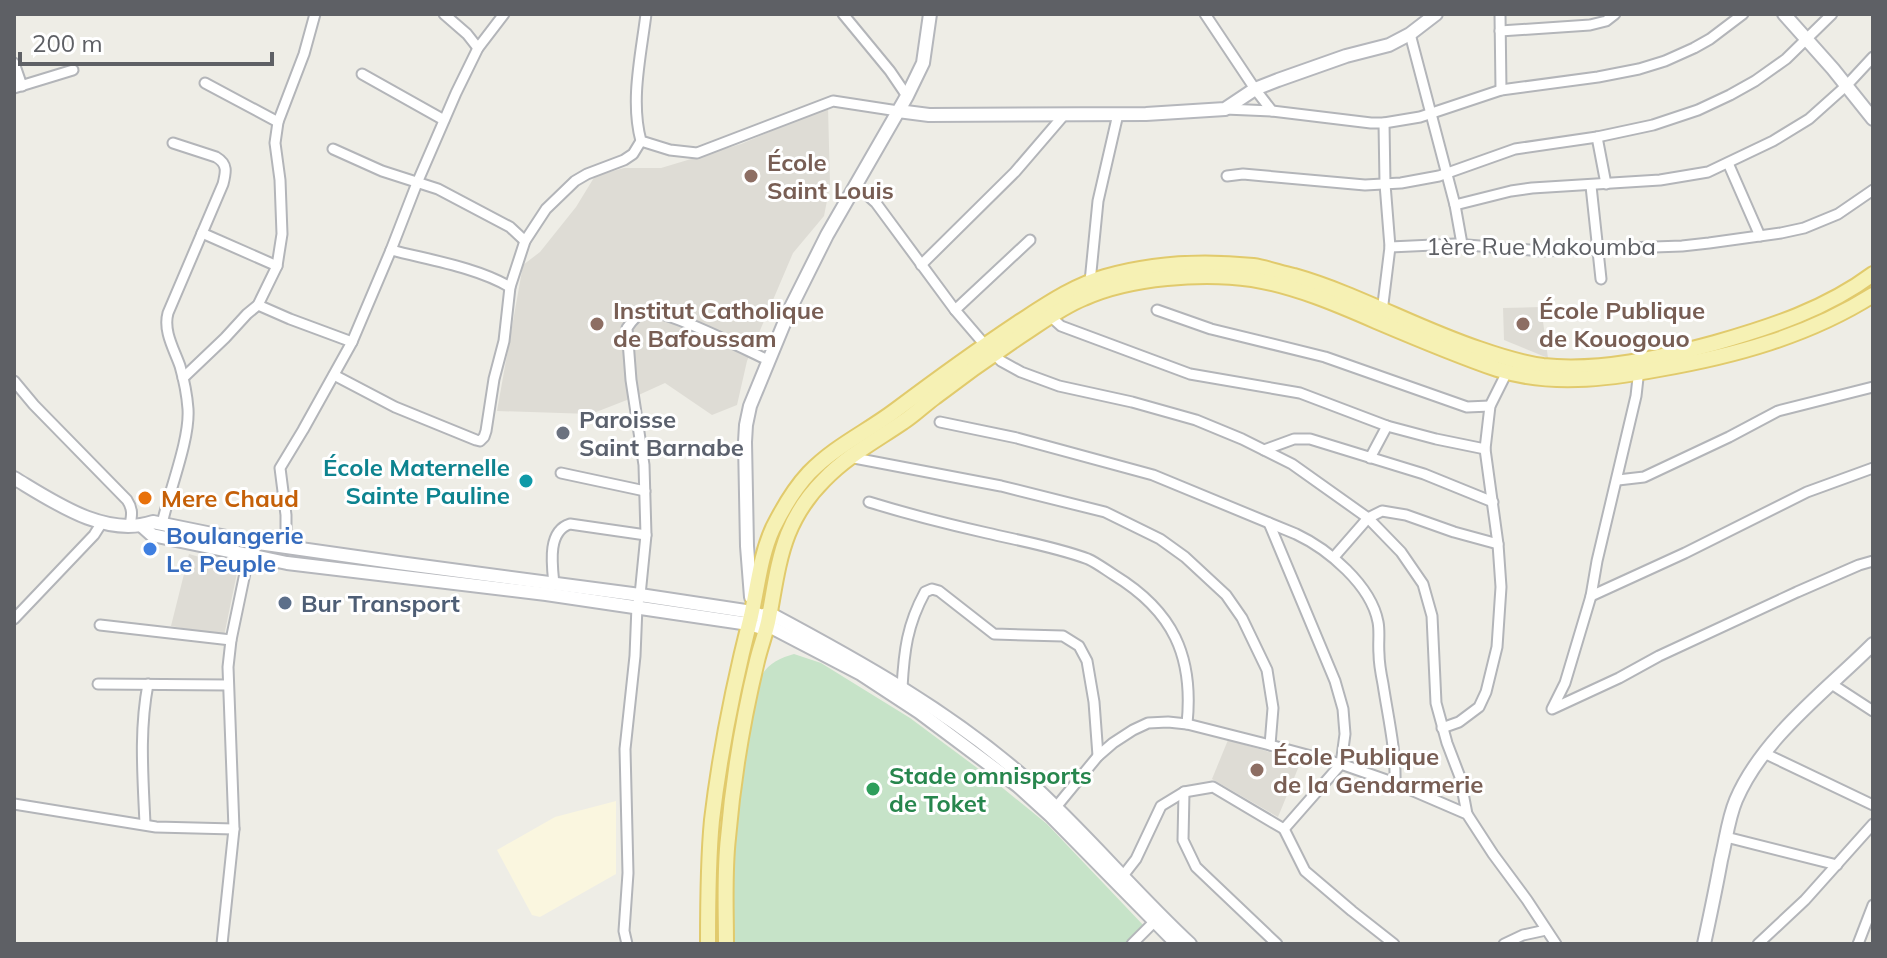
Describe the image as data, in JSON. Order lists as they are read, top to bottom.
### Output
{
  "streets": {
    "street": ["1ère Rue Makoumba"]
  },
  "places": [
    "École Saint Louis",
    "Institut Catholique de Bafoussam",
    "École Publique de Kouogouo",
    "Paroisse Saint Barnabe",
    "École Maternelle Sainte Pauline",
    "Mere Chaud",
    "Boulangerie Le Peuple",
    "Bur Transport",
    "École Publique de la Gendarmerie",
    "Stade omnisports de Toket"
  ],
  "scale_bar": "200 m"
}
